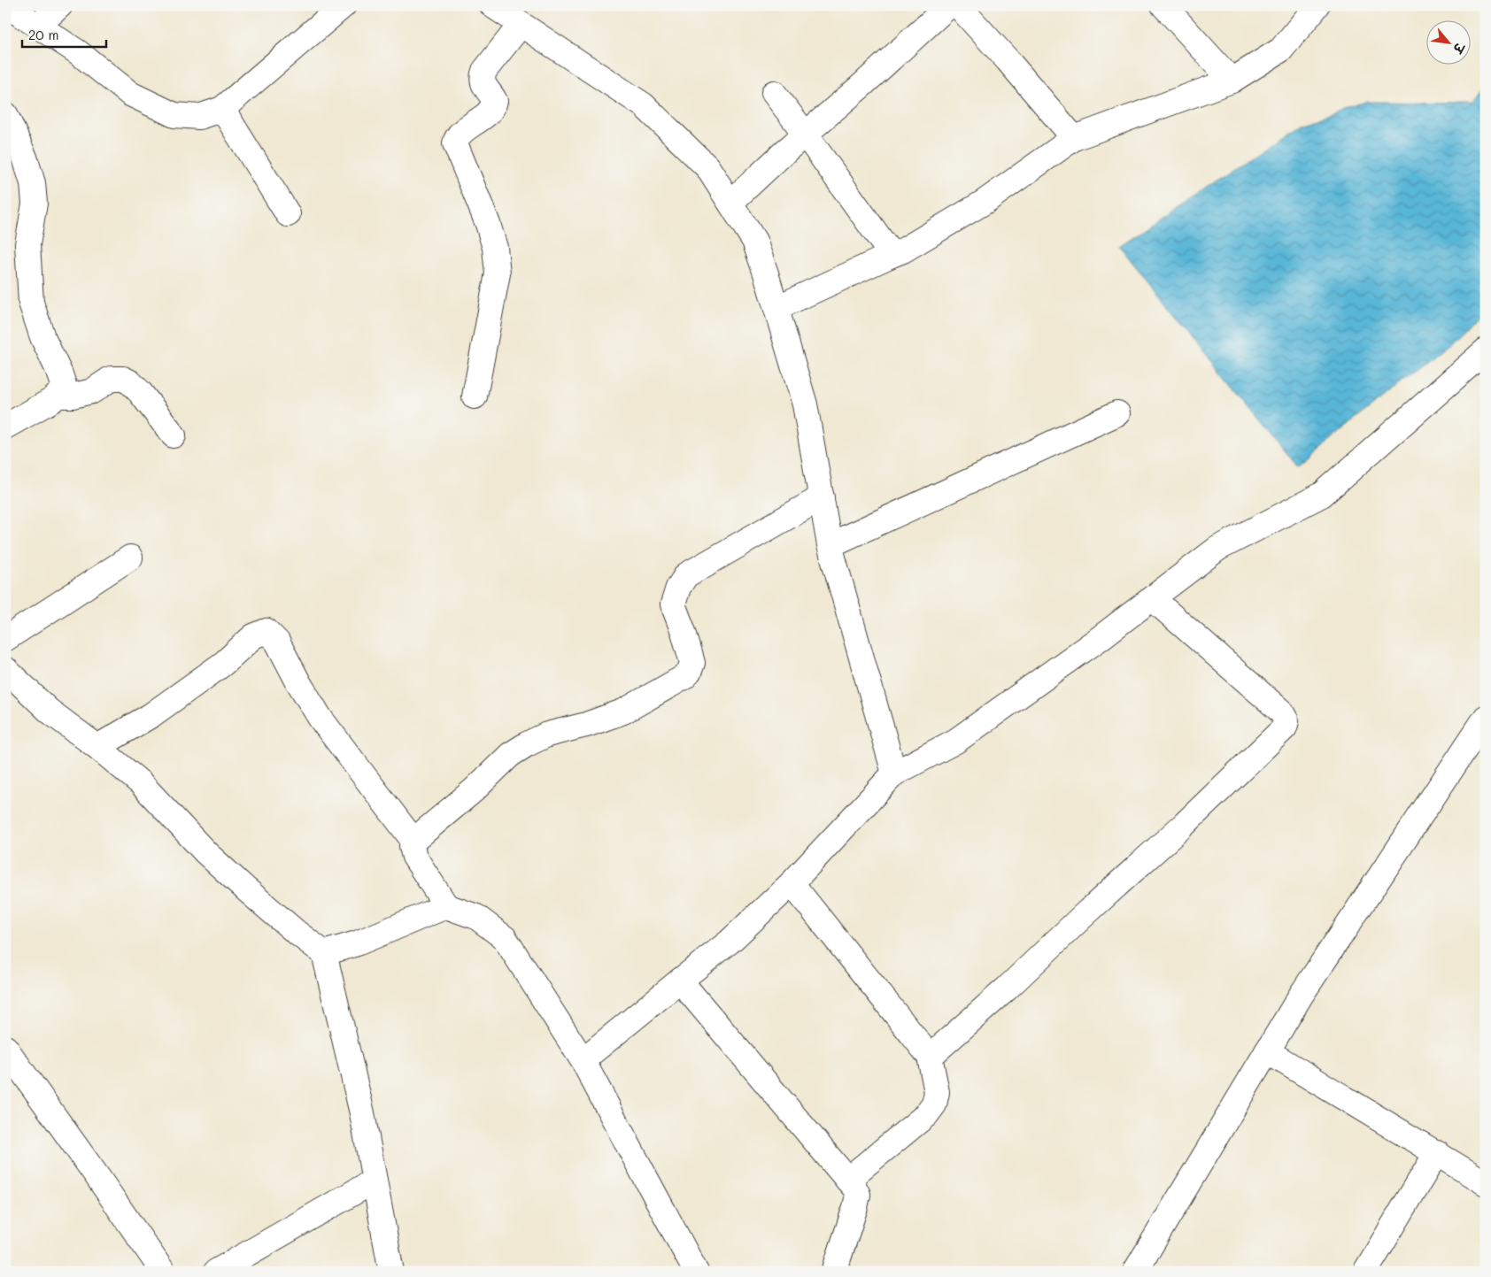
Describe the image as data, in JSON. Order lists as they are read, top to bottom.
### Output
{
  "scale_bar": "20 m",
  "north": "bottom right"
}
